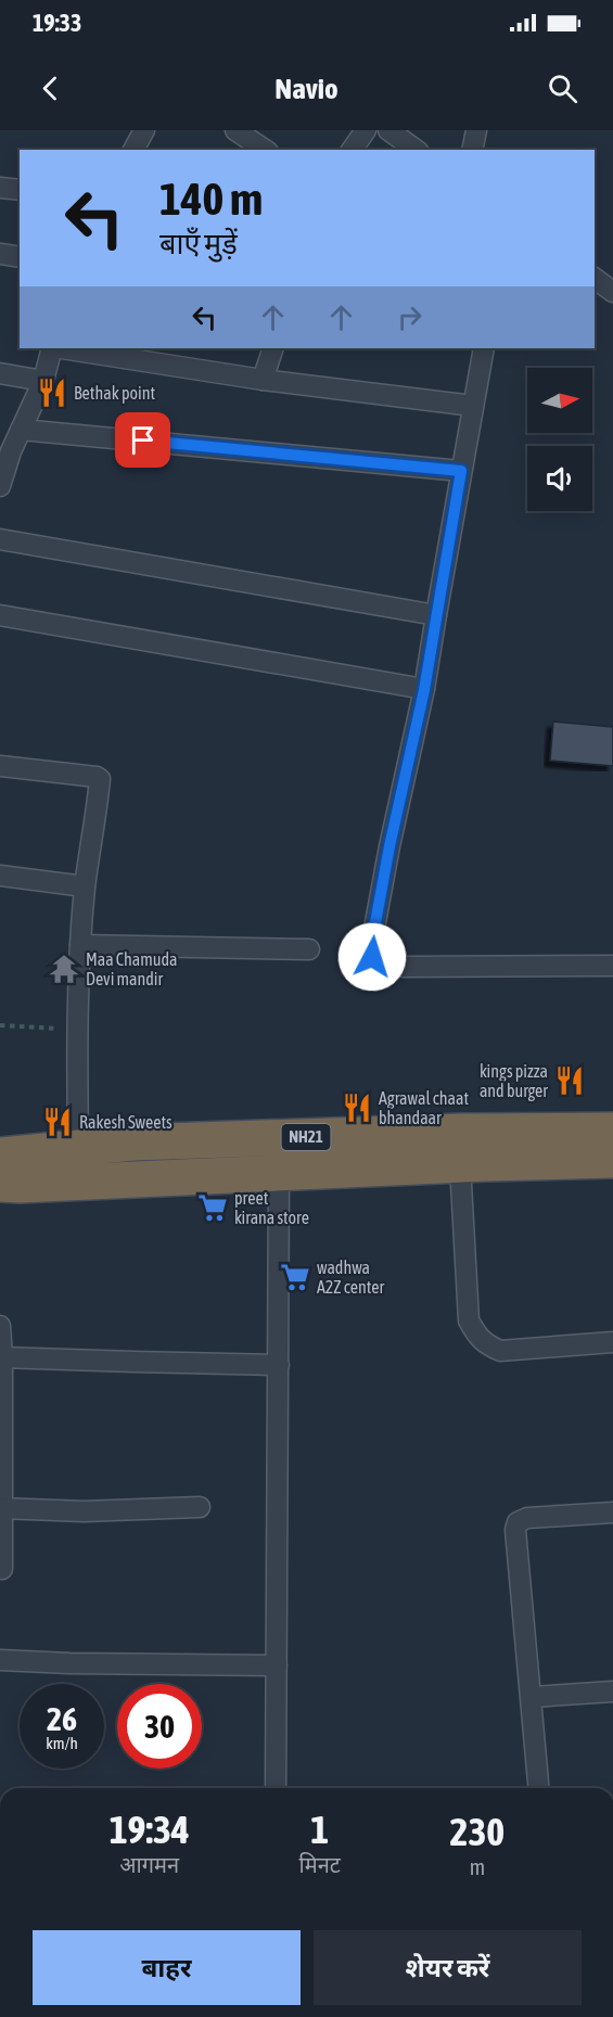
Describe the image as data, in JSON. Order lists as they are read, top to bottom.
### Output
{
  "streets": {
    "highway": ["NH21"]
  },
  "places": {
    "restaurant": [
      "Bethak point",
      "kings pizza and burger",
      "Agrawal chaat bhandaar",
      "Rakesh Sweets"
    ],
    "temple": ["Maa Chamuda Devi mandir"],
    "supermarket": ["preet kirana store", "wadhwa A2Z center"]
  },
  "north": "right",
  "page": {
    "status": "19:33",
    "header": "Navio",
    "turn": ["140 m", "बाएँ मुड़ें"],
    "speed": "26 km/h",
    "limit": "30",
    "eta": [
      "19:34",
      "आगमन",
      "1",
      "मिनट",
      "230",
      "m"
    ],
    "buttons": ["बाहर", "शेयर करें"]
  }
}
